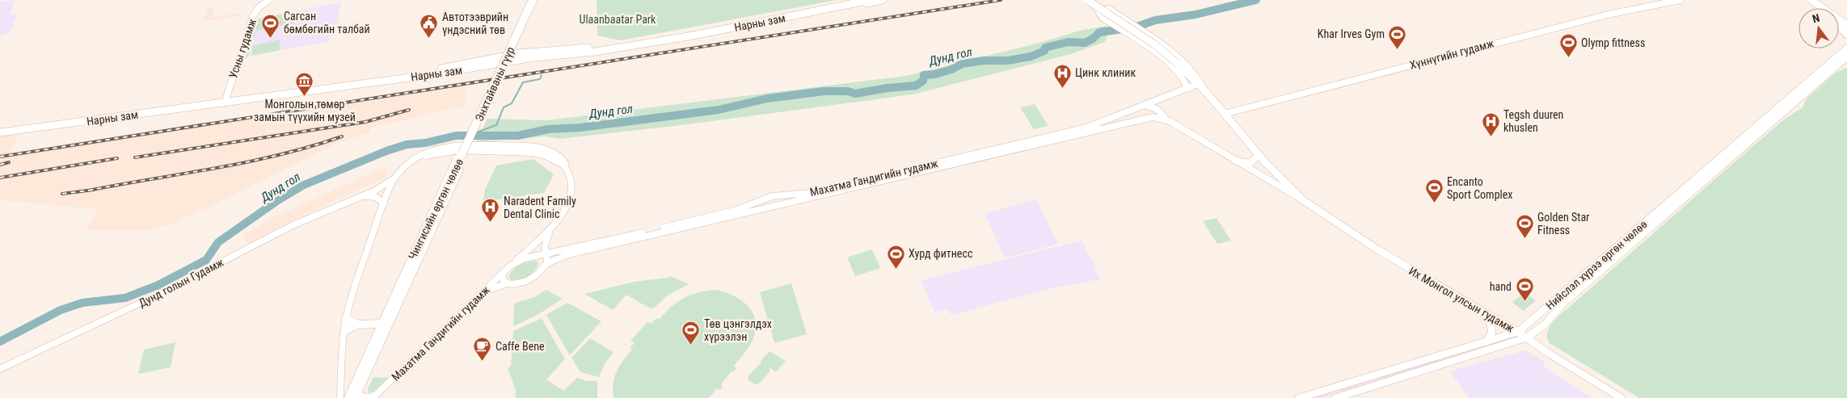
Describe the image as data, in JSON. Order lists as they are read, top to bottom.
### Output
{
  "streets": {
    "highway": ["Энхтайваны гүүр", "Чингисийн өргөн чөлөө"],
    "main road": [
      "Нарны зам",
      "Усны гудамж",
      "Хүннүгийн гудамж",
      "Махатма Гандигийн гудамж",
      "Нийслэл хүрээ өргөн чөлөө",
      "Дунд голын Гудамж",
      "Их Монгол улсын гудамж"
    ]
  },
  "crossings": [
    ["Нарны зам", "Усны гудамж"],
    ["Хүннүгийн гудамж", "Их Монгол улсын гудамж"],
    ["Энхтайваны гүүр", "Чингисийн өргөн чөлөө"],
    ["Махатма Гандигийн гудамж", "Их Монгол улсын гудамж"],
    ["Нийслэл хүрээ өргөн чөлөө", "Их Монгол улсын гудамж"]
  ],
  "water": ["Дунд гол"],
  "parks": ["Ulaanbaatar Park"],
  "places": {
    "sports": [
      "Сагсан бөмбөгийн талбай",
      "Khar Irves Gym",
      "Olymp fittness",
      "Encanto Sport Complex",
      "Golden Star Fitness",
      "Хурд фитнесс",
      "hand",
      "Төв цэнгэлдэх хүрээлэн"
    ],
    "public building": ["Автотээврийн үндэсний төв"],
    "hospital": ["Цинк клиник", "Tegsh duuren khuslen", "Naradent Family Dental Clinic"],
    "museum": ["Монголын төмөр замын түүхийн музей"],
    "cafe": ["Caffe Bene"]
  },
  "north": "top"
}
